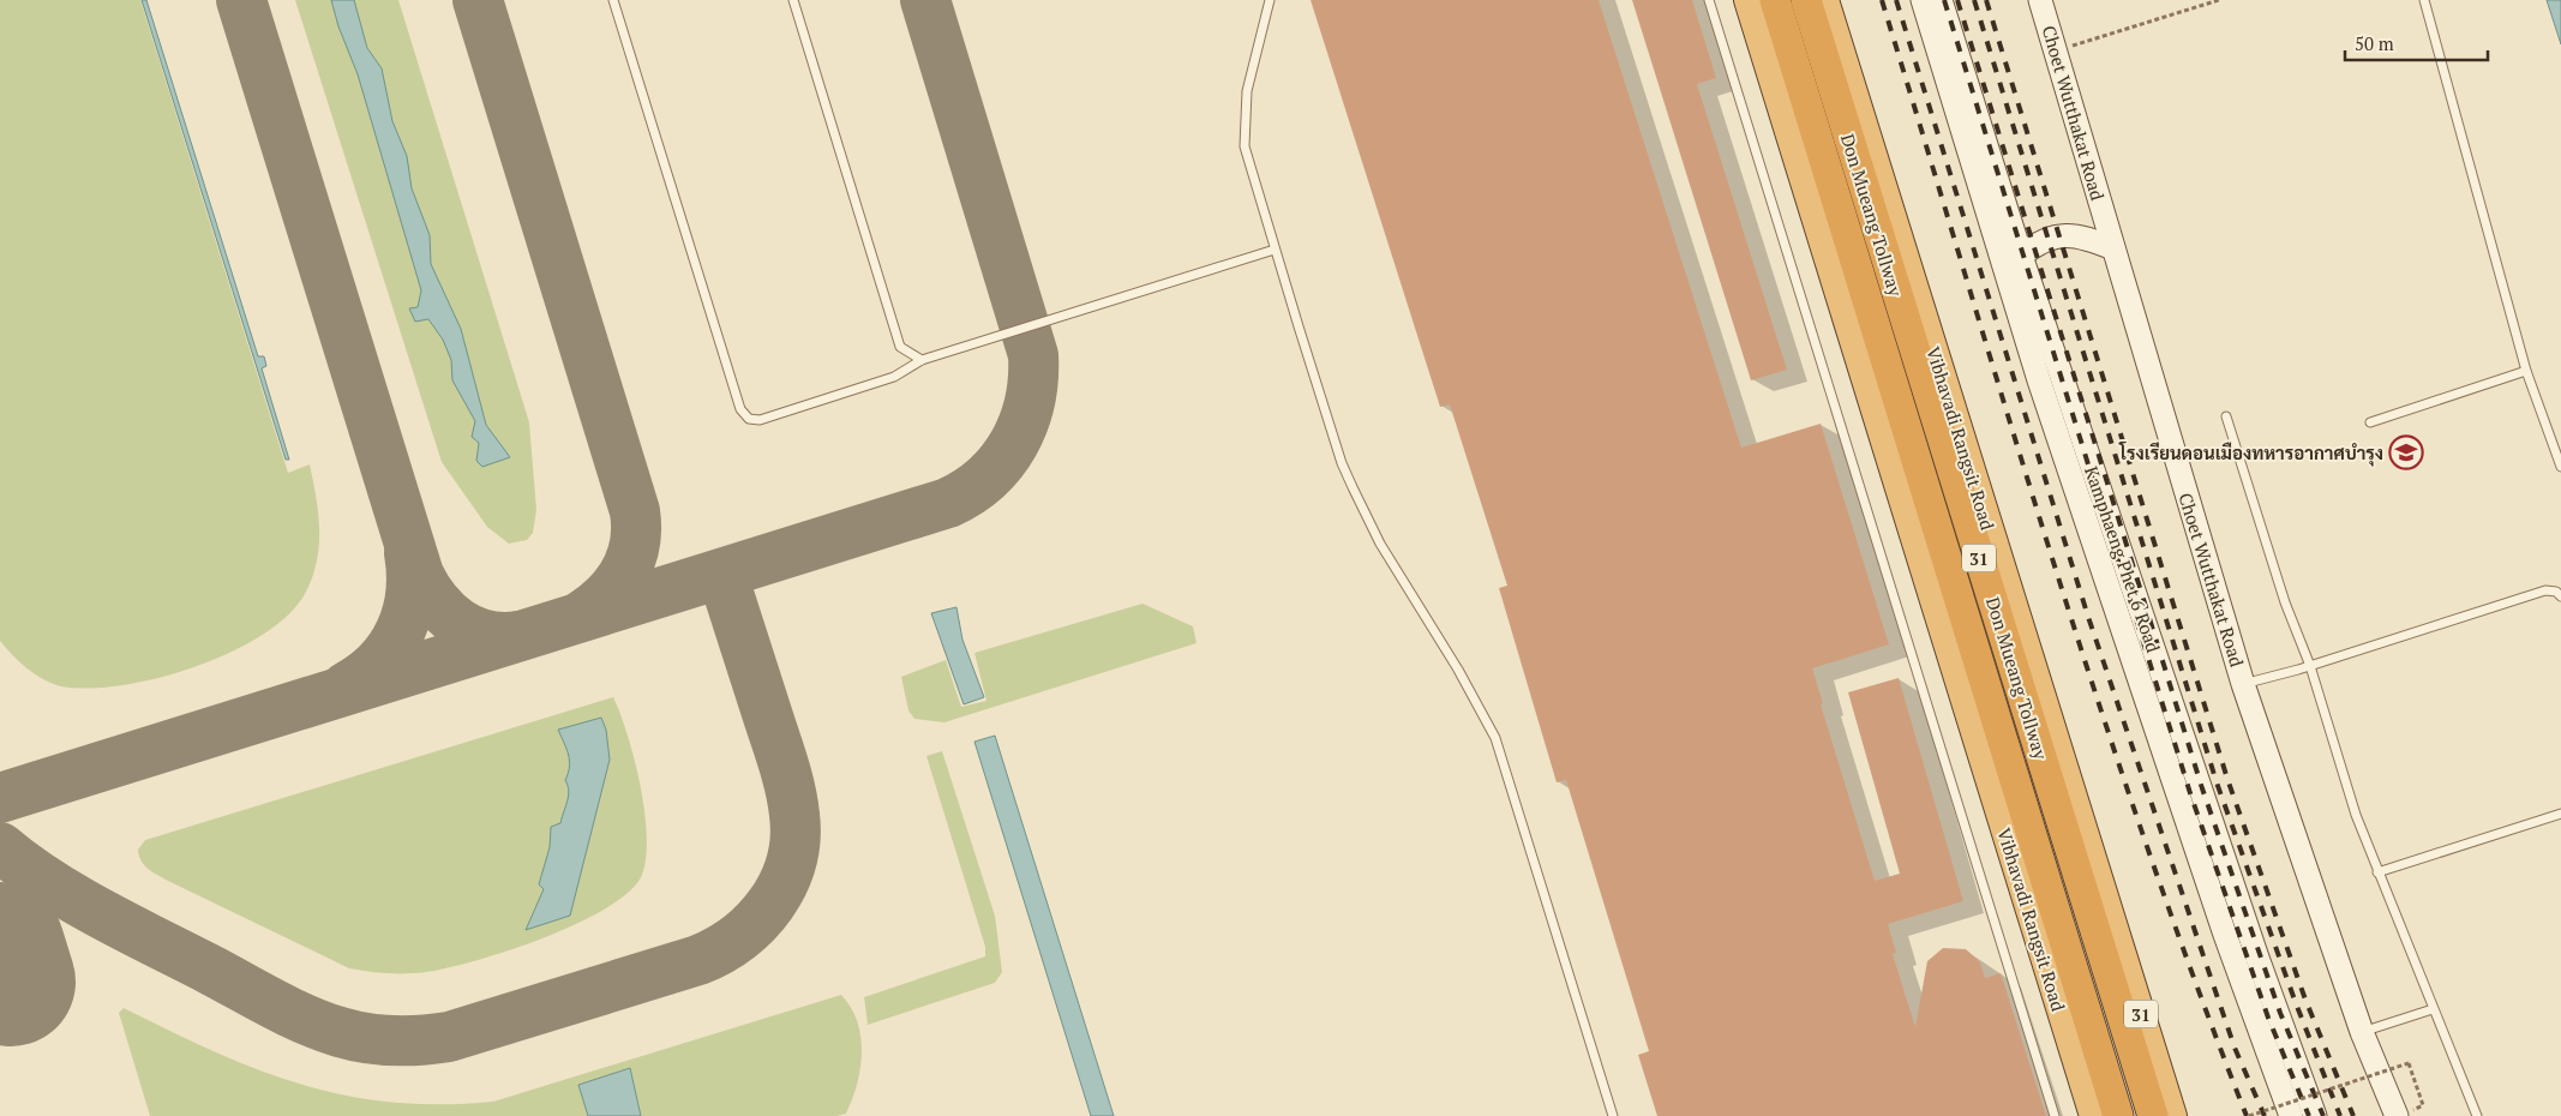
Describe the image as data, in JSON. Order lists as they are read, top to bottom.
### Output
{
  "streets": {
    "highway": ["Don Mueang Tollway", "Vibhavadi Rangsit Road", "31"],
    "main road": ["Choet Wutthakat Road", "Kamphaeng Phet 6 Road"]
  },
  "places": {
    "school or university": ["โรงเรียนดอนเมืองทหารอากาศบำรุง"]
  },
  "scale_bar": "50 m"
}
